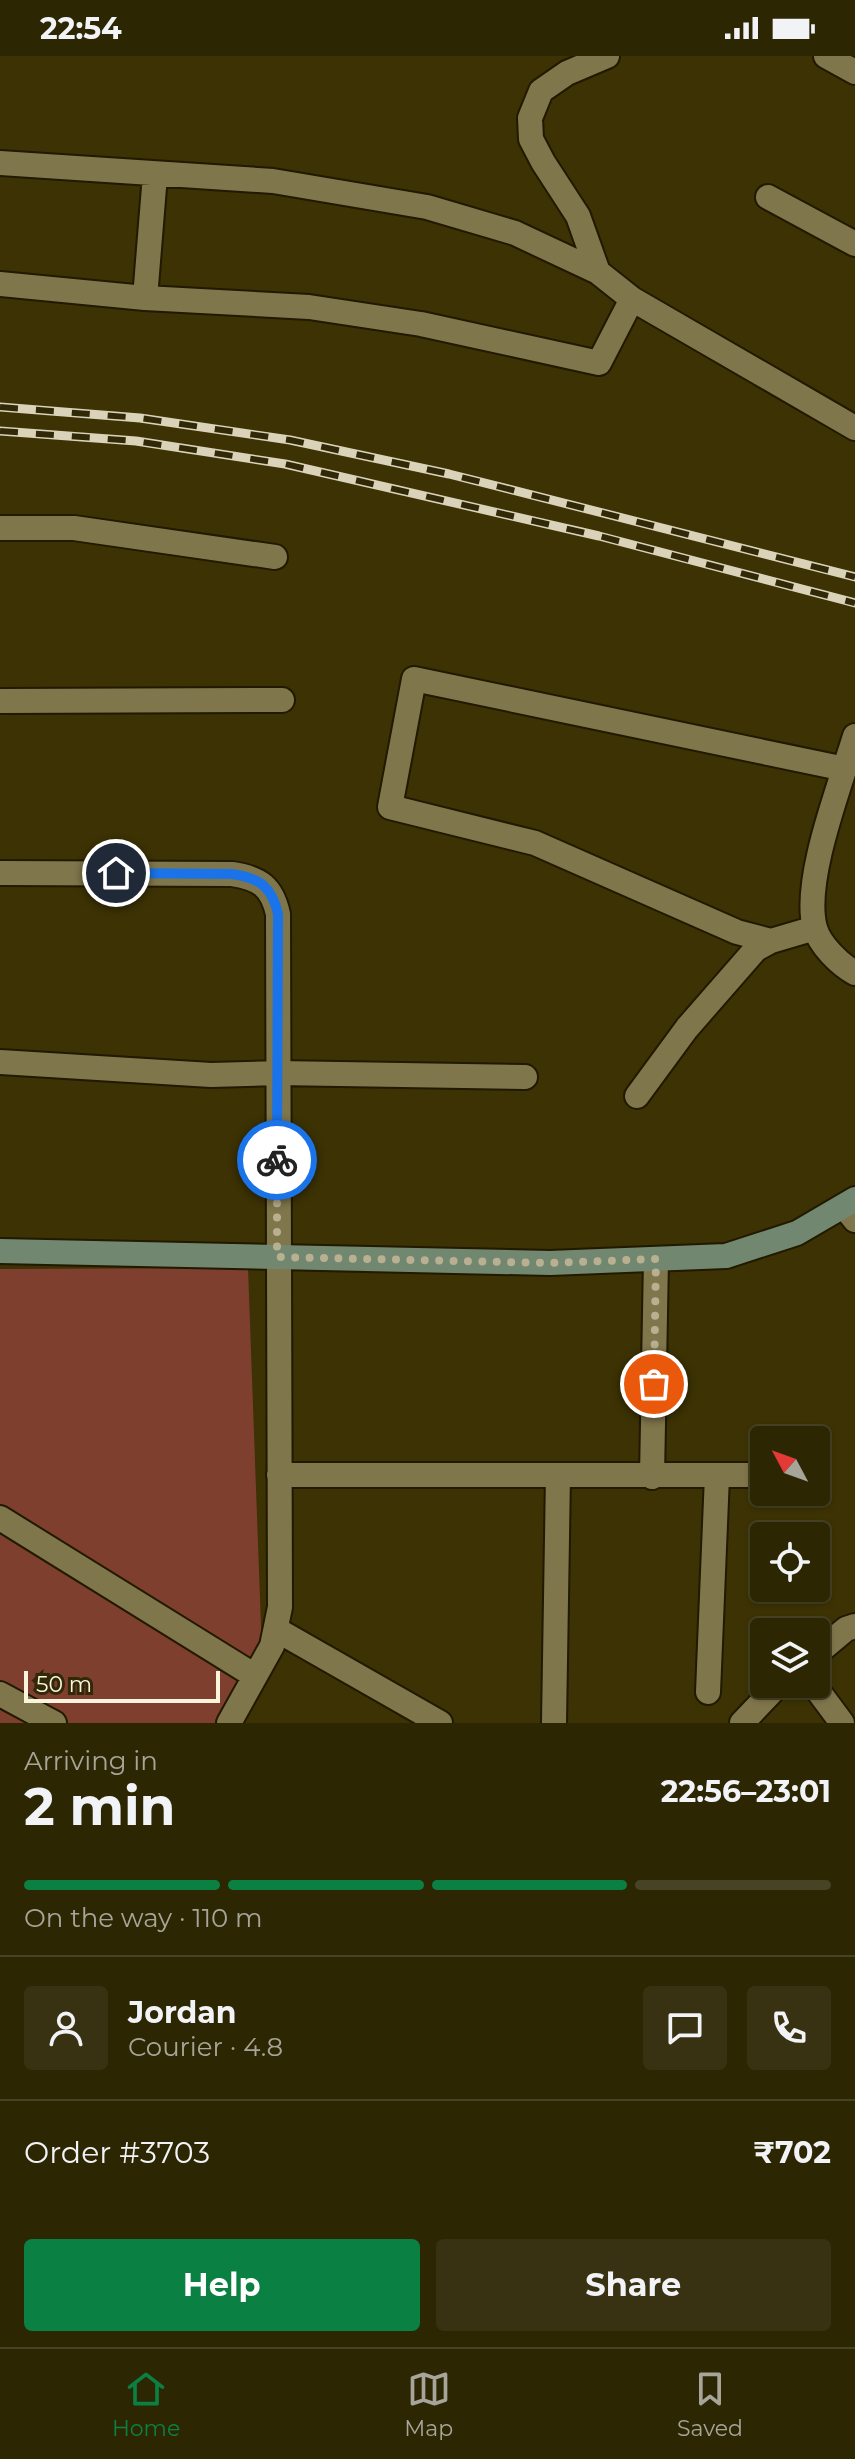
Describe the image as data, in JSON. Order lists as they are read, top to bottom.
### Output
{
  "scale_bar": "50 m",
  "north": "top left",
  "page": {
    "status": "22:54",
    "scale": "50 m",
    "heading": ["2 min", "Arriving in", "22:56–23:01"],
    "panel": [
      "Jordan",
      "Courier · 4.8",
      "Order #3703",
      "₹702"
    ],
    "bar": "On the way · 110 m",
    "buttons": ["Help", "Share"],
    "tabs": ["Home", "Map", "Saved"]
  }
}
